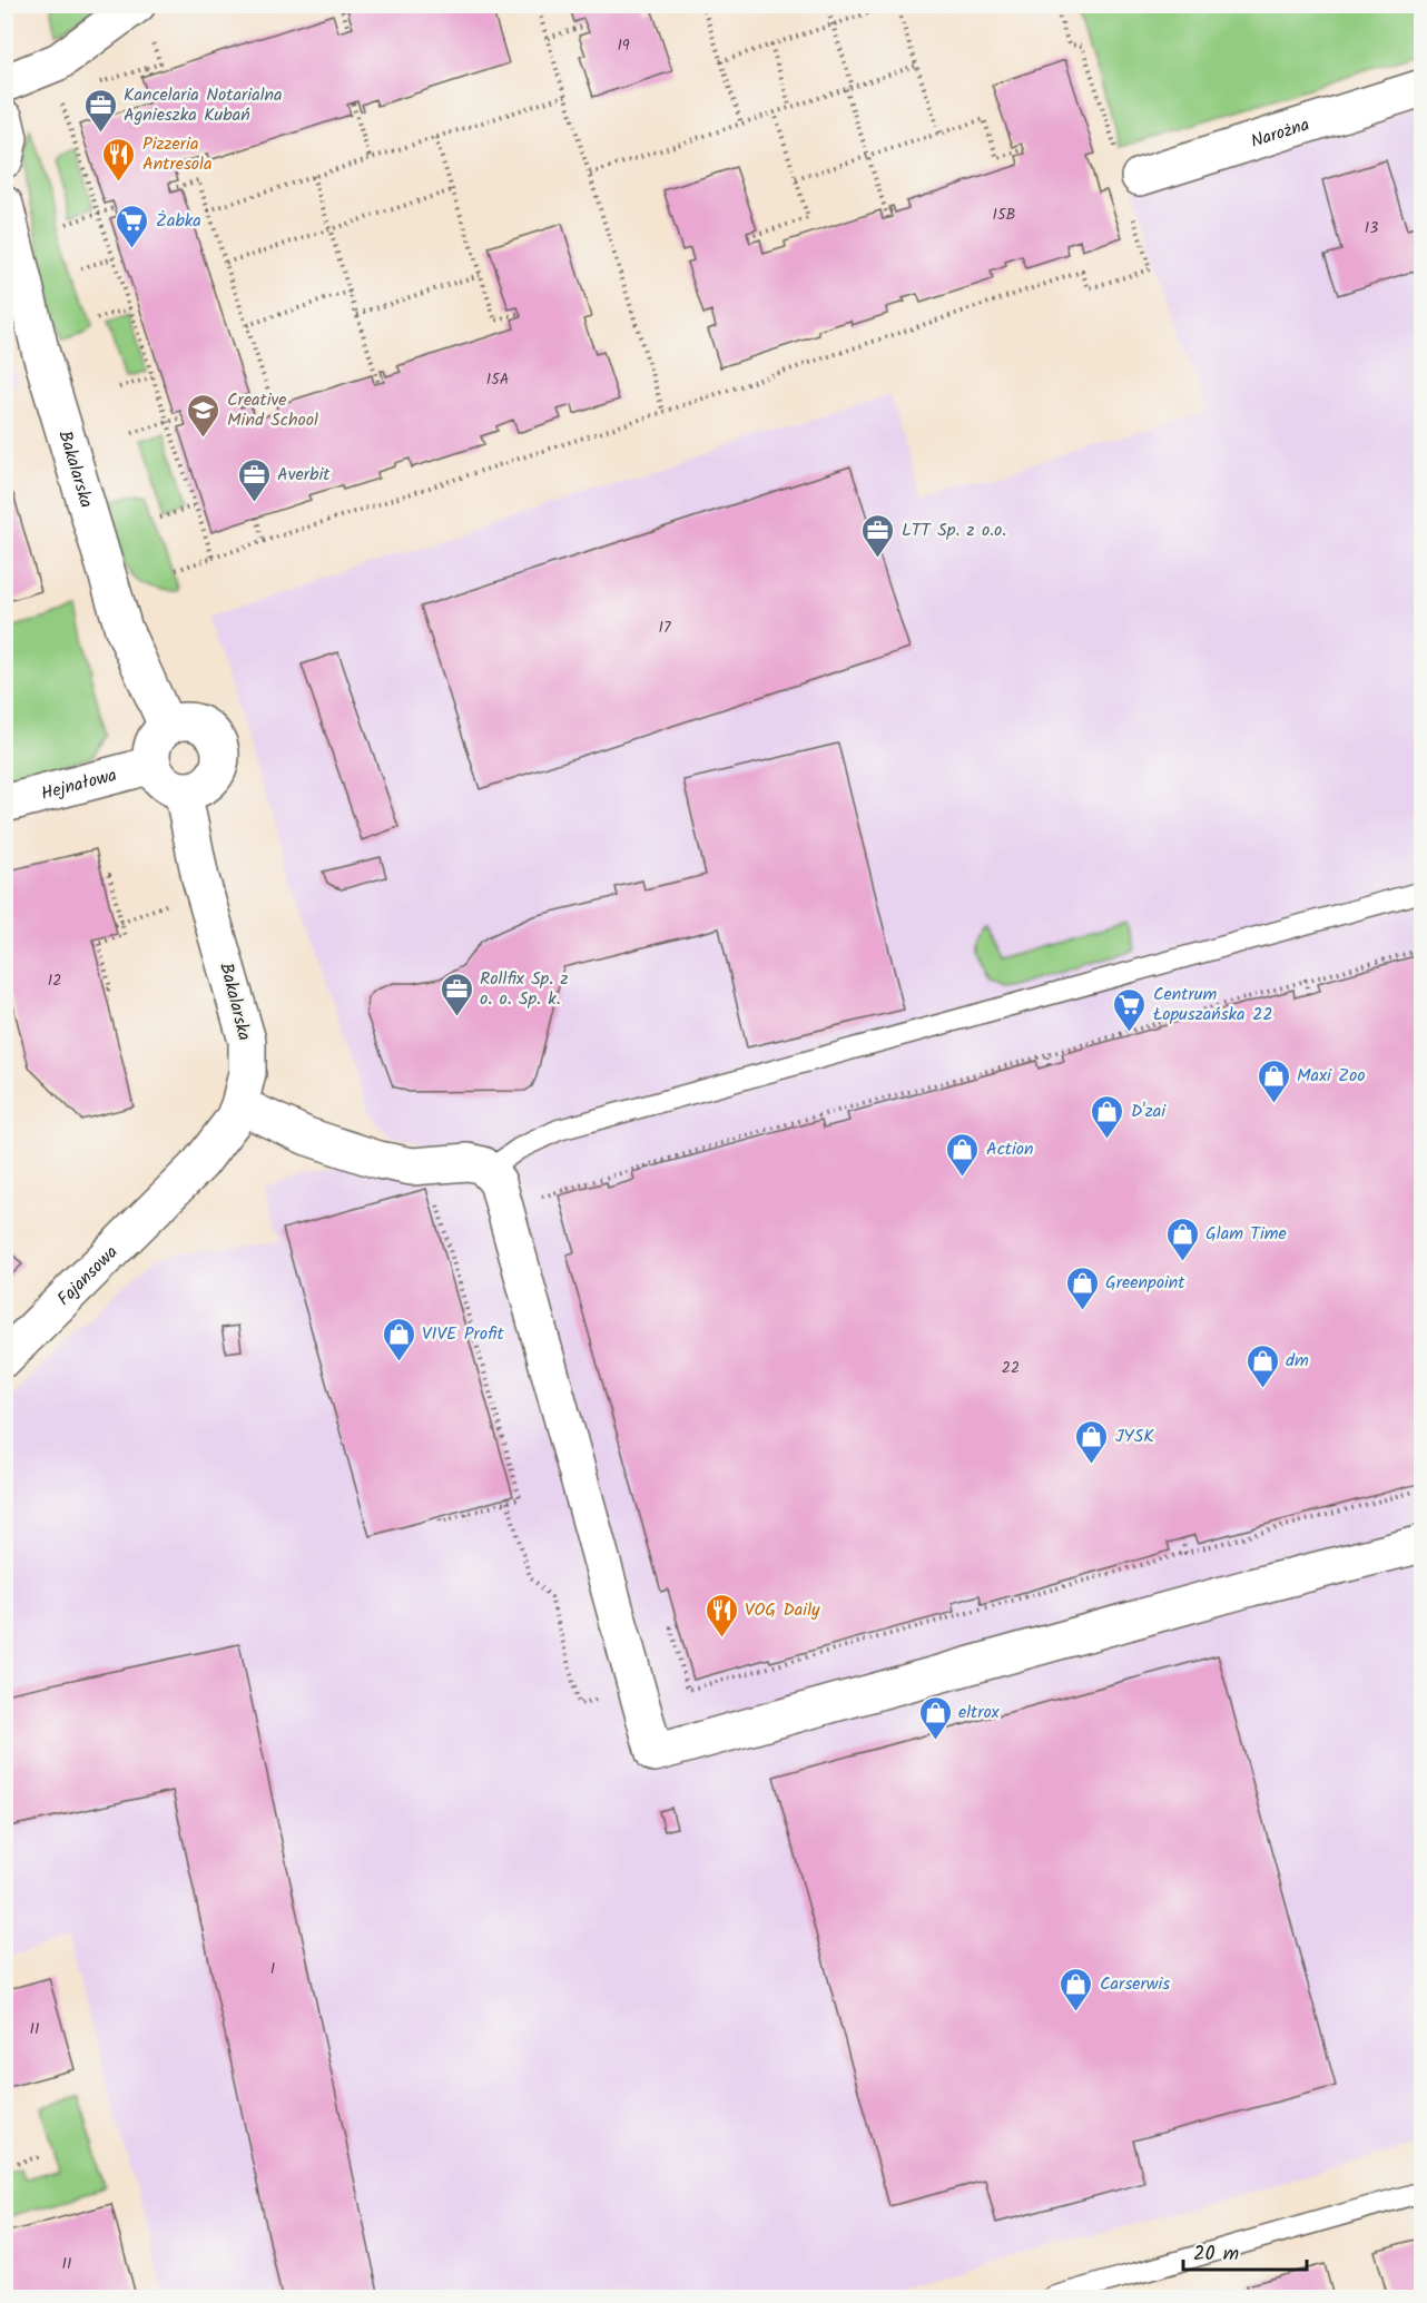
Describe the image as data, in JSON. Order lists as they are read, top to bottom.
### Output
{
  "streets": {
    "street": [
      "Narożna",
      "Bakalarska",
      "Hejnałowa",
      "Fajansowa"
    ]
  },
  "crossings": [
    ["Bakalarska", "Hejnałowa"],
    ["Bakalarska", "Fajansowa"]
  ],
  "places": {
    "office": [
      "Kancelaria Notarialna Agnieszka Kubań",
      "Averbit",
      "LTT Sp. z o.o.",
      "Rollfix Sp. z o. o. Sp. k."
    ],
    "restaurant": ["Pizzeria Antresola", "VOG Daily"],
    "supermarket": ["Żabka", "Centrum Łopuszańska 22"],
    "school or university": ["Creative Mind School"],
    "shop": [
      "Maxi Zoo",
      "D'zai",
      "Action",
      "Glam Time",
      "Greenpoint",
      "VIVE Profit",
      "dm",
      "JYSK",
      "eltrox",
      "Carserwis"
    ]
  },
  "house_numbers": [
    "19",
    "15B",
    "13",
    "15A",
    "17",
    "12",
    "22",
    "1",
    "11",
    "11"
  ],
  "scale_bar": "20 m"
}
